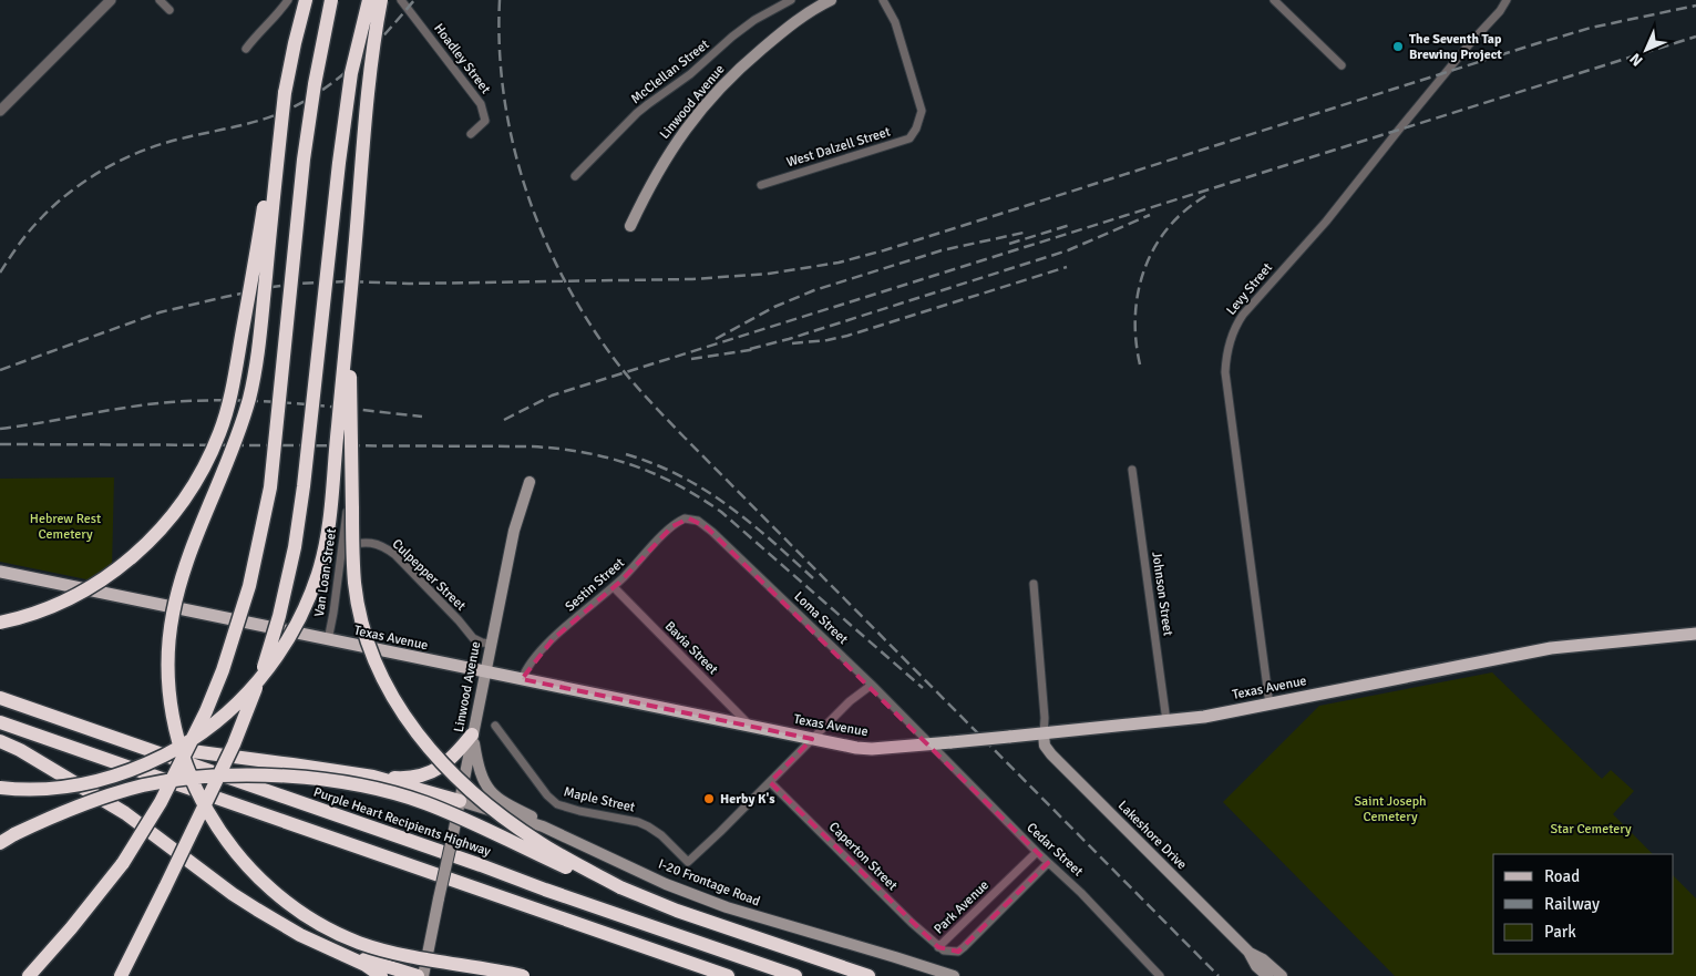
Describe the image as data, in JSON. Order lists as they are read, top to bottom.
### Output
{
  "streets": {
    "highway": ["Purple Heart Recipients Highway"],
    "main road": [
      "Linwood Avenue",
      "Texas Avenue",
      "Lakeshore Drive",
      "I-20 Frontage Road"
    ],
    "street": [
      "Hoadley Street",
      "McClellan Street",
      "West Dalzell Street",
      "Levy Street",
      "Van Loan Street",
      "Culpepper Street",
      "Sestin Street",
      "Johnson Street",
      "Loma Street",
      "Bavia Street",
      "Maple Street",
      "Cedar Street",
      "Caperton Street",
      "Park Avenue"
    ]
  },
  "crossings": [
    ["Linwood Avenue", "Culpepper Street"],
    ["Linwood Avenue", "Texas Avenue"],
    ["Linwood Avenue", "I-20 Frontage Road"],
    ["Levy Street", "Texas Avenue"],
    ["Van Loan Street", "Culpepper Street"],
    ["Van Loan Street", "Texas Avenue"],
    ["Sestin Street", "Loma Street"],
    ["Sestin Street", "Texas Avenue"],
    ["Sestin Street", "Bavia Street"],
    ["Johnson Street", "Texas Avenue"],
    ["Loma Street", "Texas Avenue"],
    ["Loma Street", "Cedar Street"],
    ["Texas Avenue", "Bavia Street"],
    ["Texas Avenue", "Lakeshore Drive"],
    ["Texas Avenue", "Cedar Street"],
    ["Maple Street", "Caperton Street"],
    ["Cedar Street", "Park Avenue"],
    ["Caperton Street", "Park Avenue"]
  ],
  "parks": ["Hebrew Rest Cemetery", "Saint Joseph Cemetery", "Star Cemetery"],
  "places": ["The Seventh Tap Brewing Project", "Herby K's"],
  "legend": ["Road", "Railway", "Park"],
  "north": "bottom left"
}
